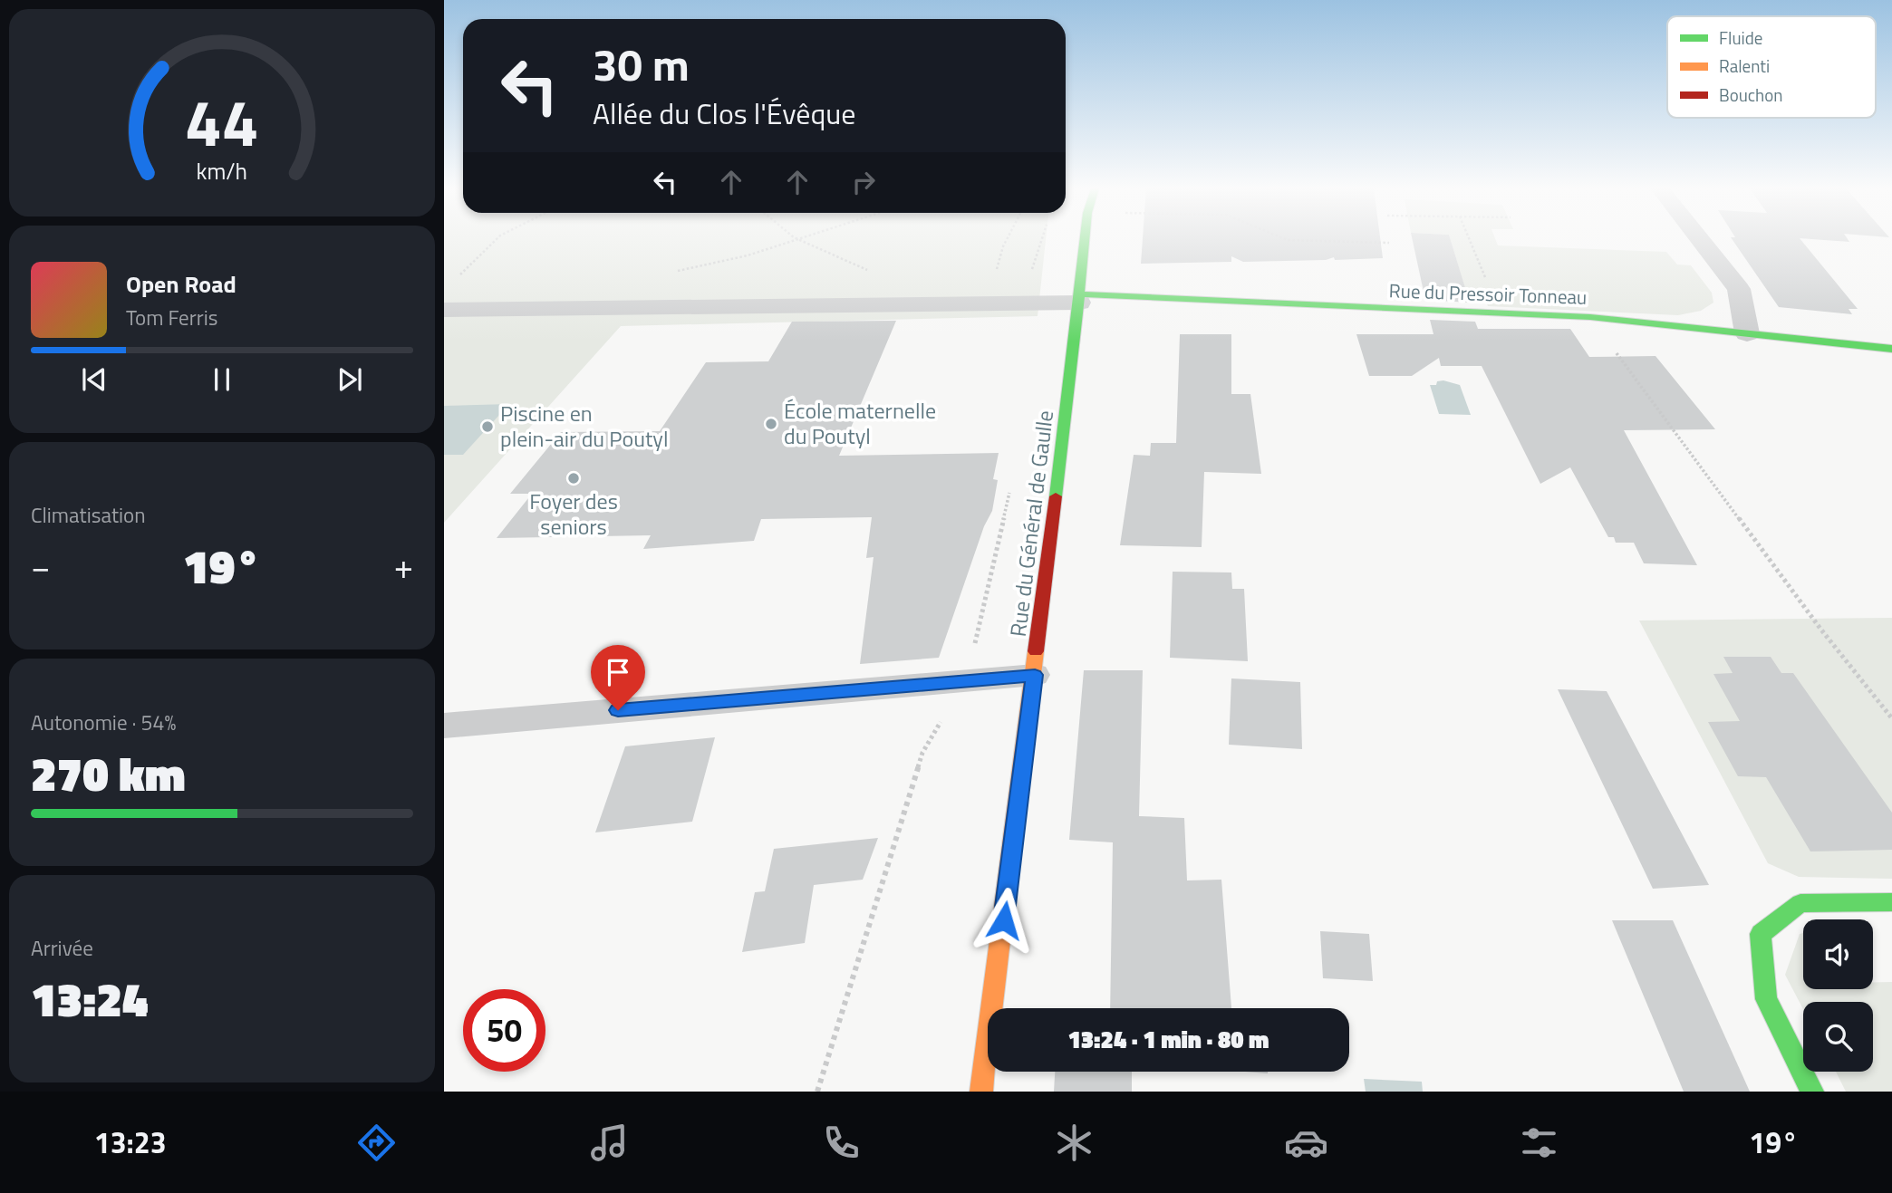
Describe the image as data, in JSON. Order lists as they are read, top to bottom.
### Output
{
  "streets": {
    "main road": ["Rue du Pressoir Tonneau", "Rue du Général de Gaulle"]
  },
  "crossings": [
    ["Rue du Pressoir Tonneau", "Rue du Général de Gaulle"]
  ],
  "places": ["École maternelle du Poutyl", "Piscine en plein-air du Poutyl", "Foyer des seniors"],
  "legend": ["Fluide", "Ralenti", "Bouchon"],
  "page": {
    "turn": ["30 m", "Allée du Clos l'Évêque"],
    "song": ["Open Road", "Tom Ferris"],
    "tile": [
      "Climatisation",
      ["Autonomie · 54%", "270 km"],
      ["Arrivée", "13:24"]
    ],
    "heat": ["−", "19°", "+"],
    "limit": "50",
    "trip": "13:24 · 1 min · 80 m",
    "tabs": ["13:23", "19°"],
    "gauge": ["44", "km/h"]
  }
}
